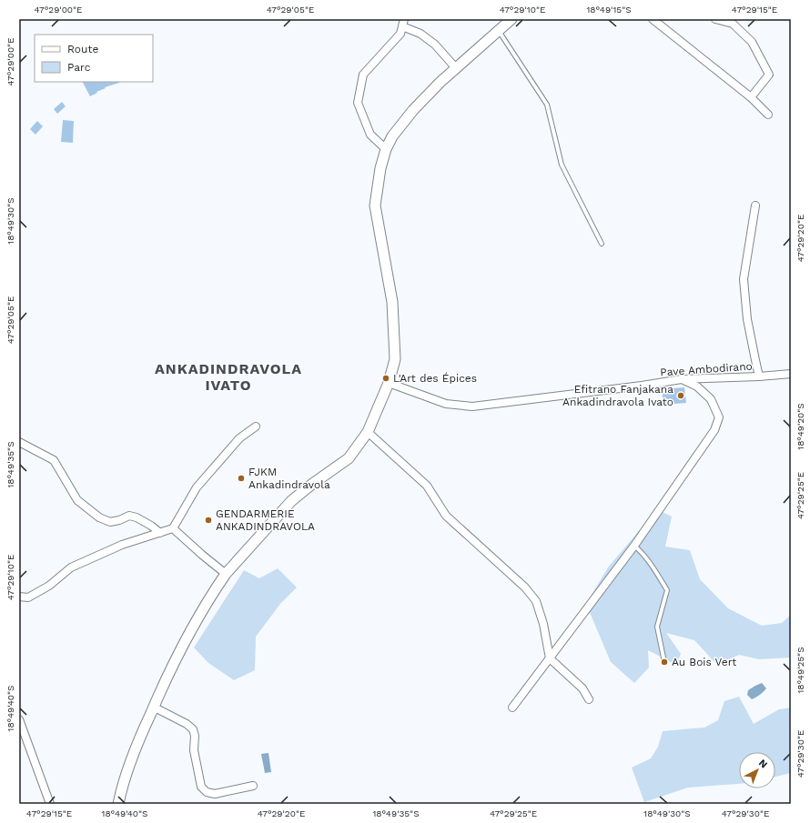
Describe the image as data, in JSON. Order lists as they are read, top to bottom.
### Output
{
  "streets": {
    "street": ["Pave Ambodirano"]
  },
  "districts": ["ANKADINDRAVOLA IVATO"],
  "places": [
    "L'Art des Épices",
    "Efitrano Fanjakana Ankadindravola Ivato",
    "FJKM Ankadindravola",
    "GENDARMERIE ANKADINDRAVOLA",
    "Au Bois Vert"
  ],
  "legend": ["Route", "Parc"],
  "north": "top right",
  "coordinates": [
    "47°29'00\"E",
    "47°29'05\"E",
    "47°29'10\"E",
    "18°49'15\"S",
    "47°29'15\"E",
    "18°49'30\"S",
    "47°29'20\"E",
    "18°49'20\"S",
    "18°49'35\"S",
    "47°29'25\"E",
    "18°49'25\"S",
    "18°49'40\"S",
    "47°29'30\"E"
  ]
}
